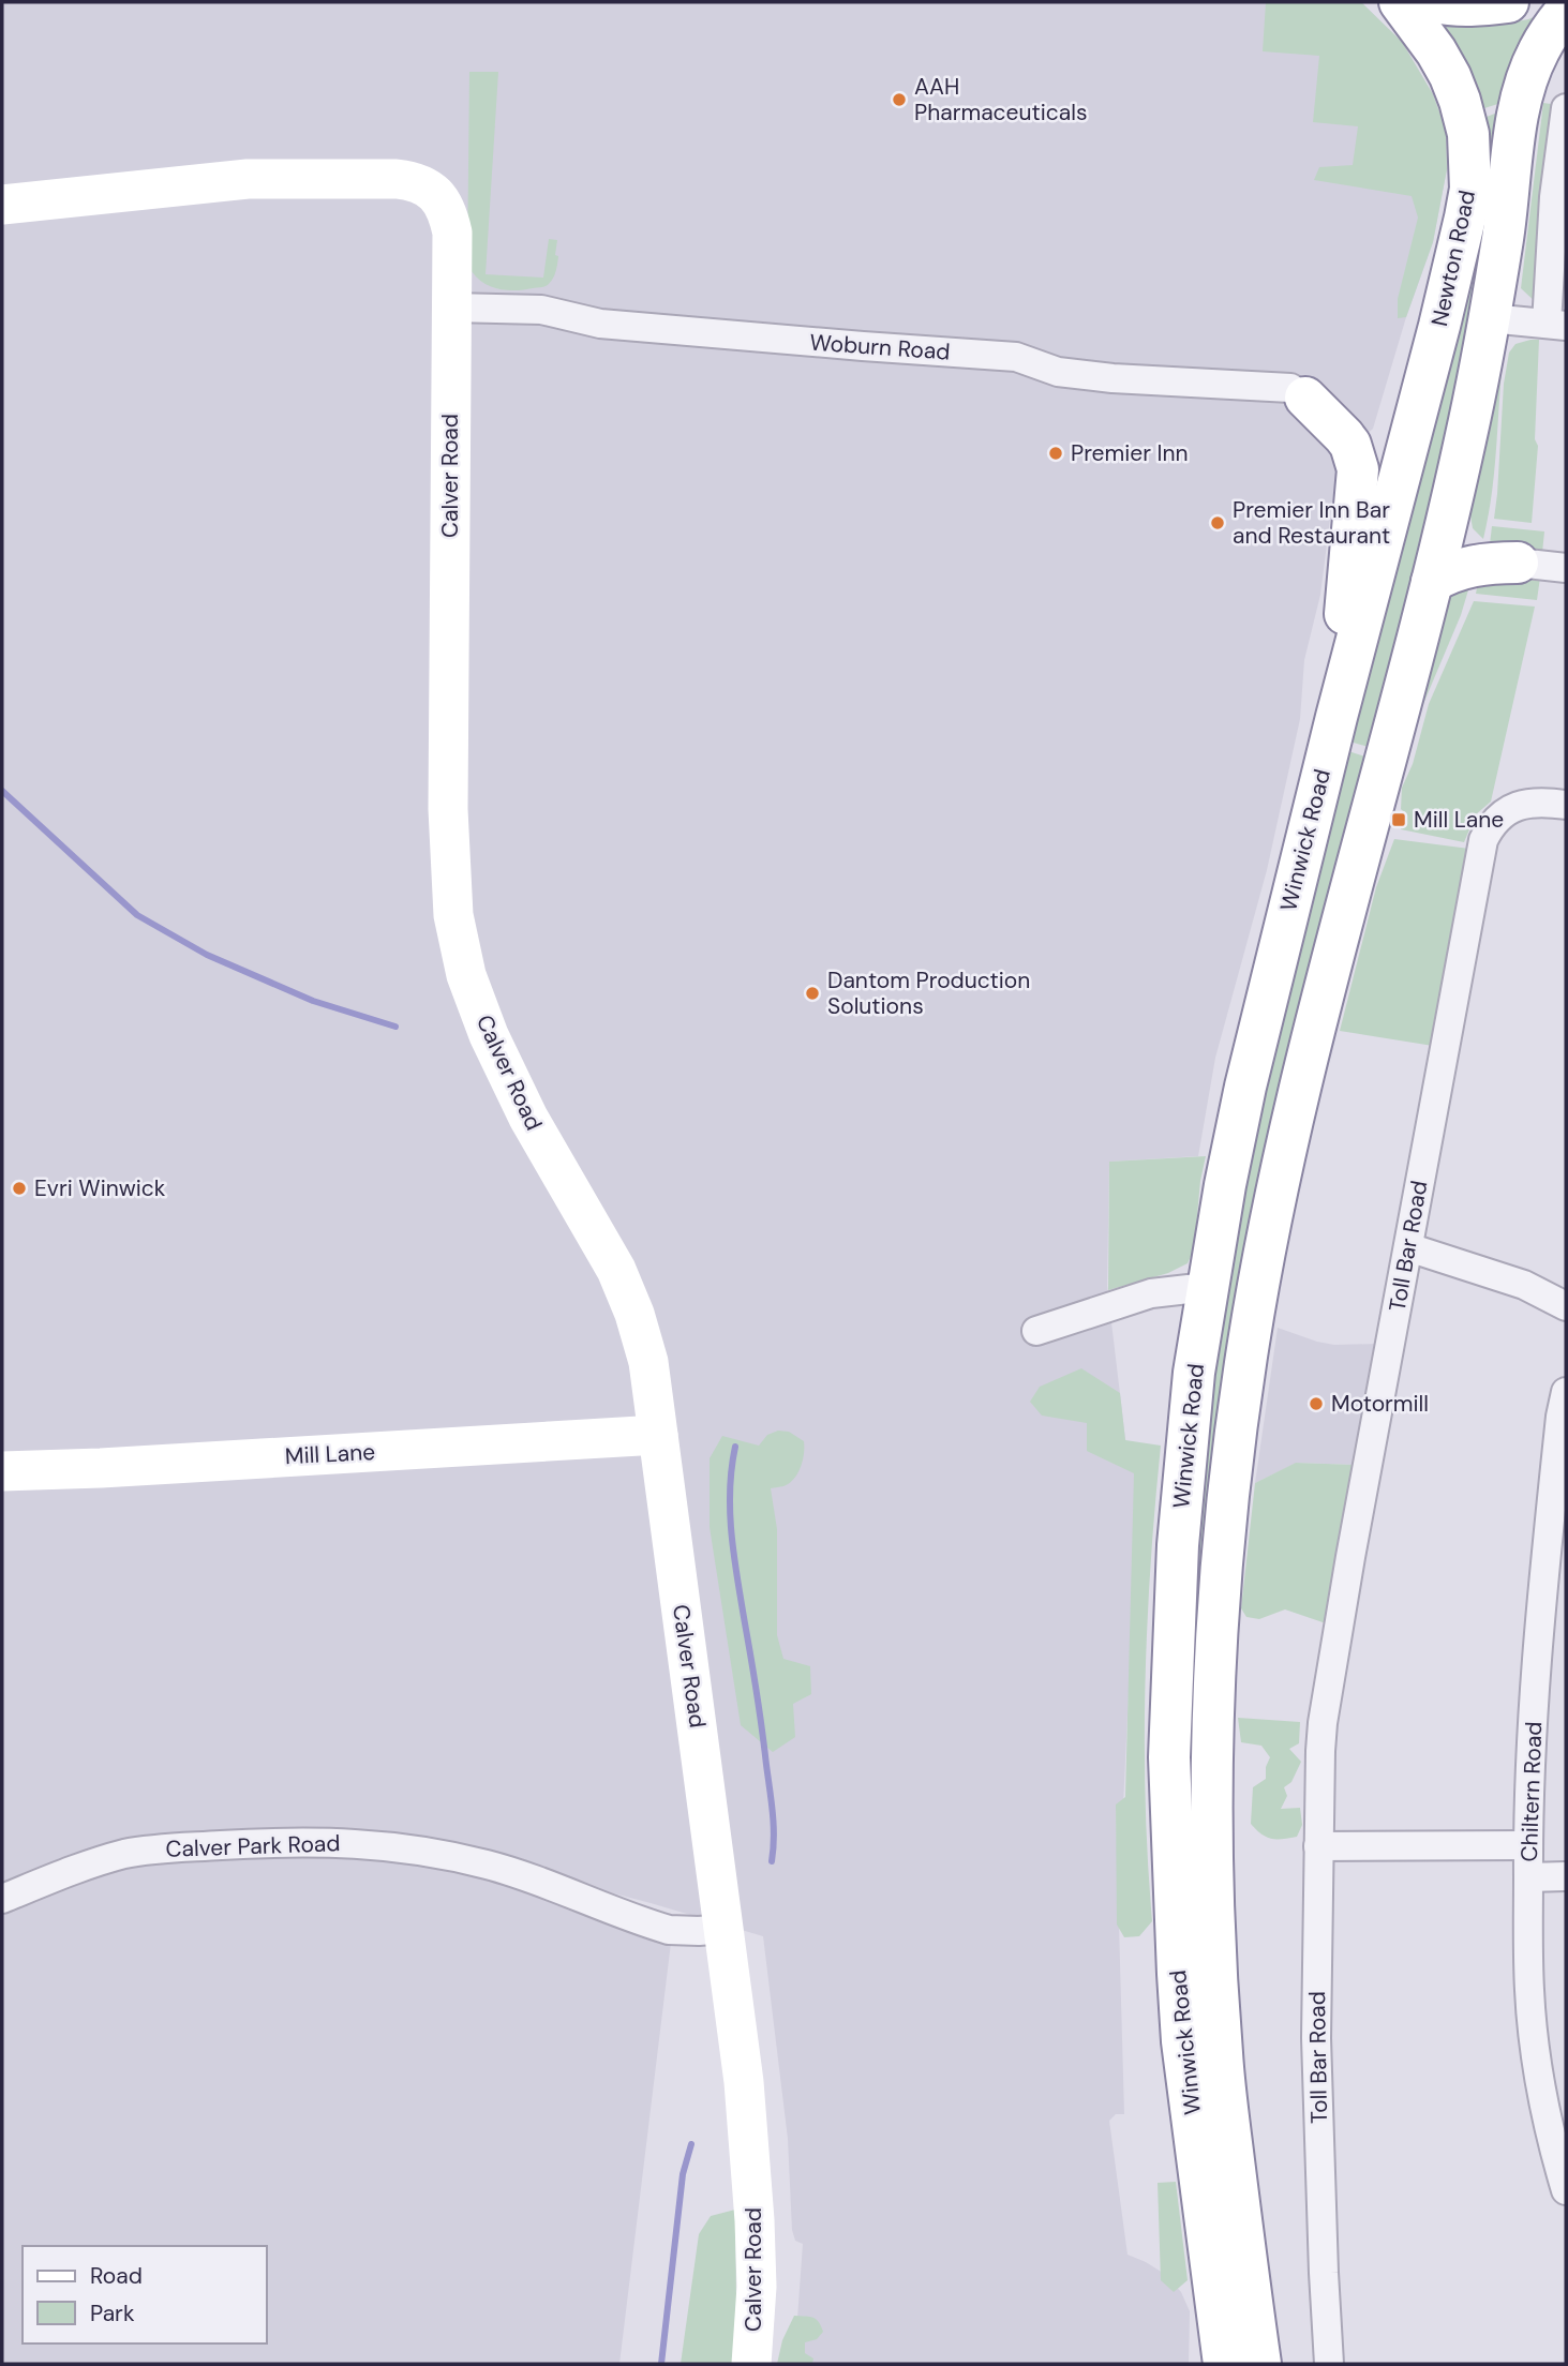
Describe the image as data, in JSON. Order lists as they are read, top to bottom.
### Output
{
  "streets": {
    "highway": ["Newton Road", "Winwick Road"],
    "street": [
      "Woburn Road",
      "Calver Road",
      "Toll Bar Road",
      "Mill Lane",
      "Chiltern Road",
      "Calver Park Road"
    ]
  },
  "crossings": [
    ["Newton Road", "Winwick Road"],
    ["Woburn Road", "Calver Road"],
    ["Calver Road", "Mill Lane"],
    ["Calver Road", "Calver Park Road"]
  ],
  "places": {
    "other": [
      "AAH Pharmaceuticals",
      "Premier Inn",
      "Premier Inn Bar and Restaurant",
      "Dantom Production Solutions",
      "Evri Winwick",
      "Motormill"
    ],
    "transit": ["Mill Lane"]
  },
  "legend": ["Road", "Park"]
}
